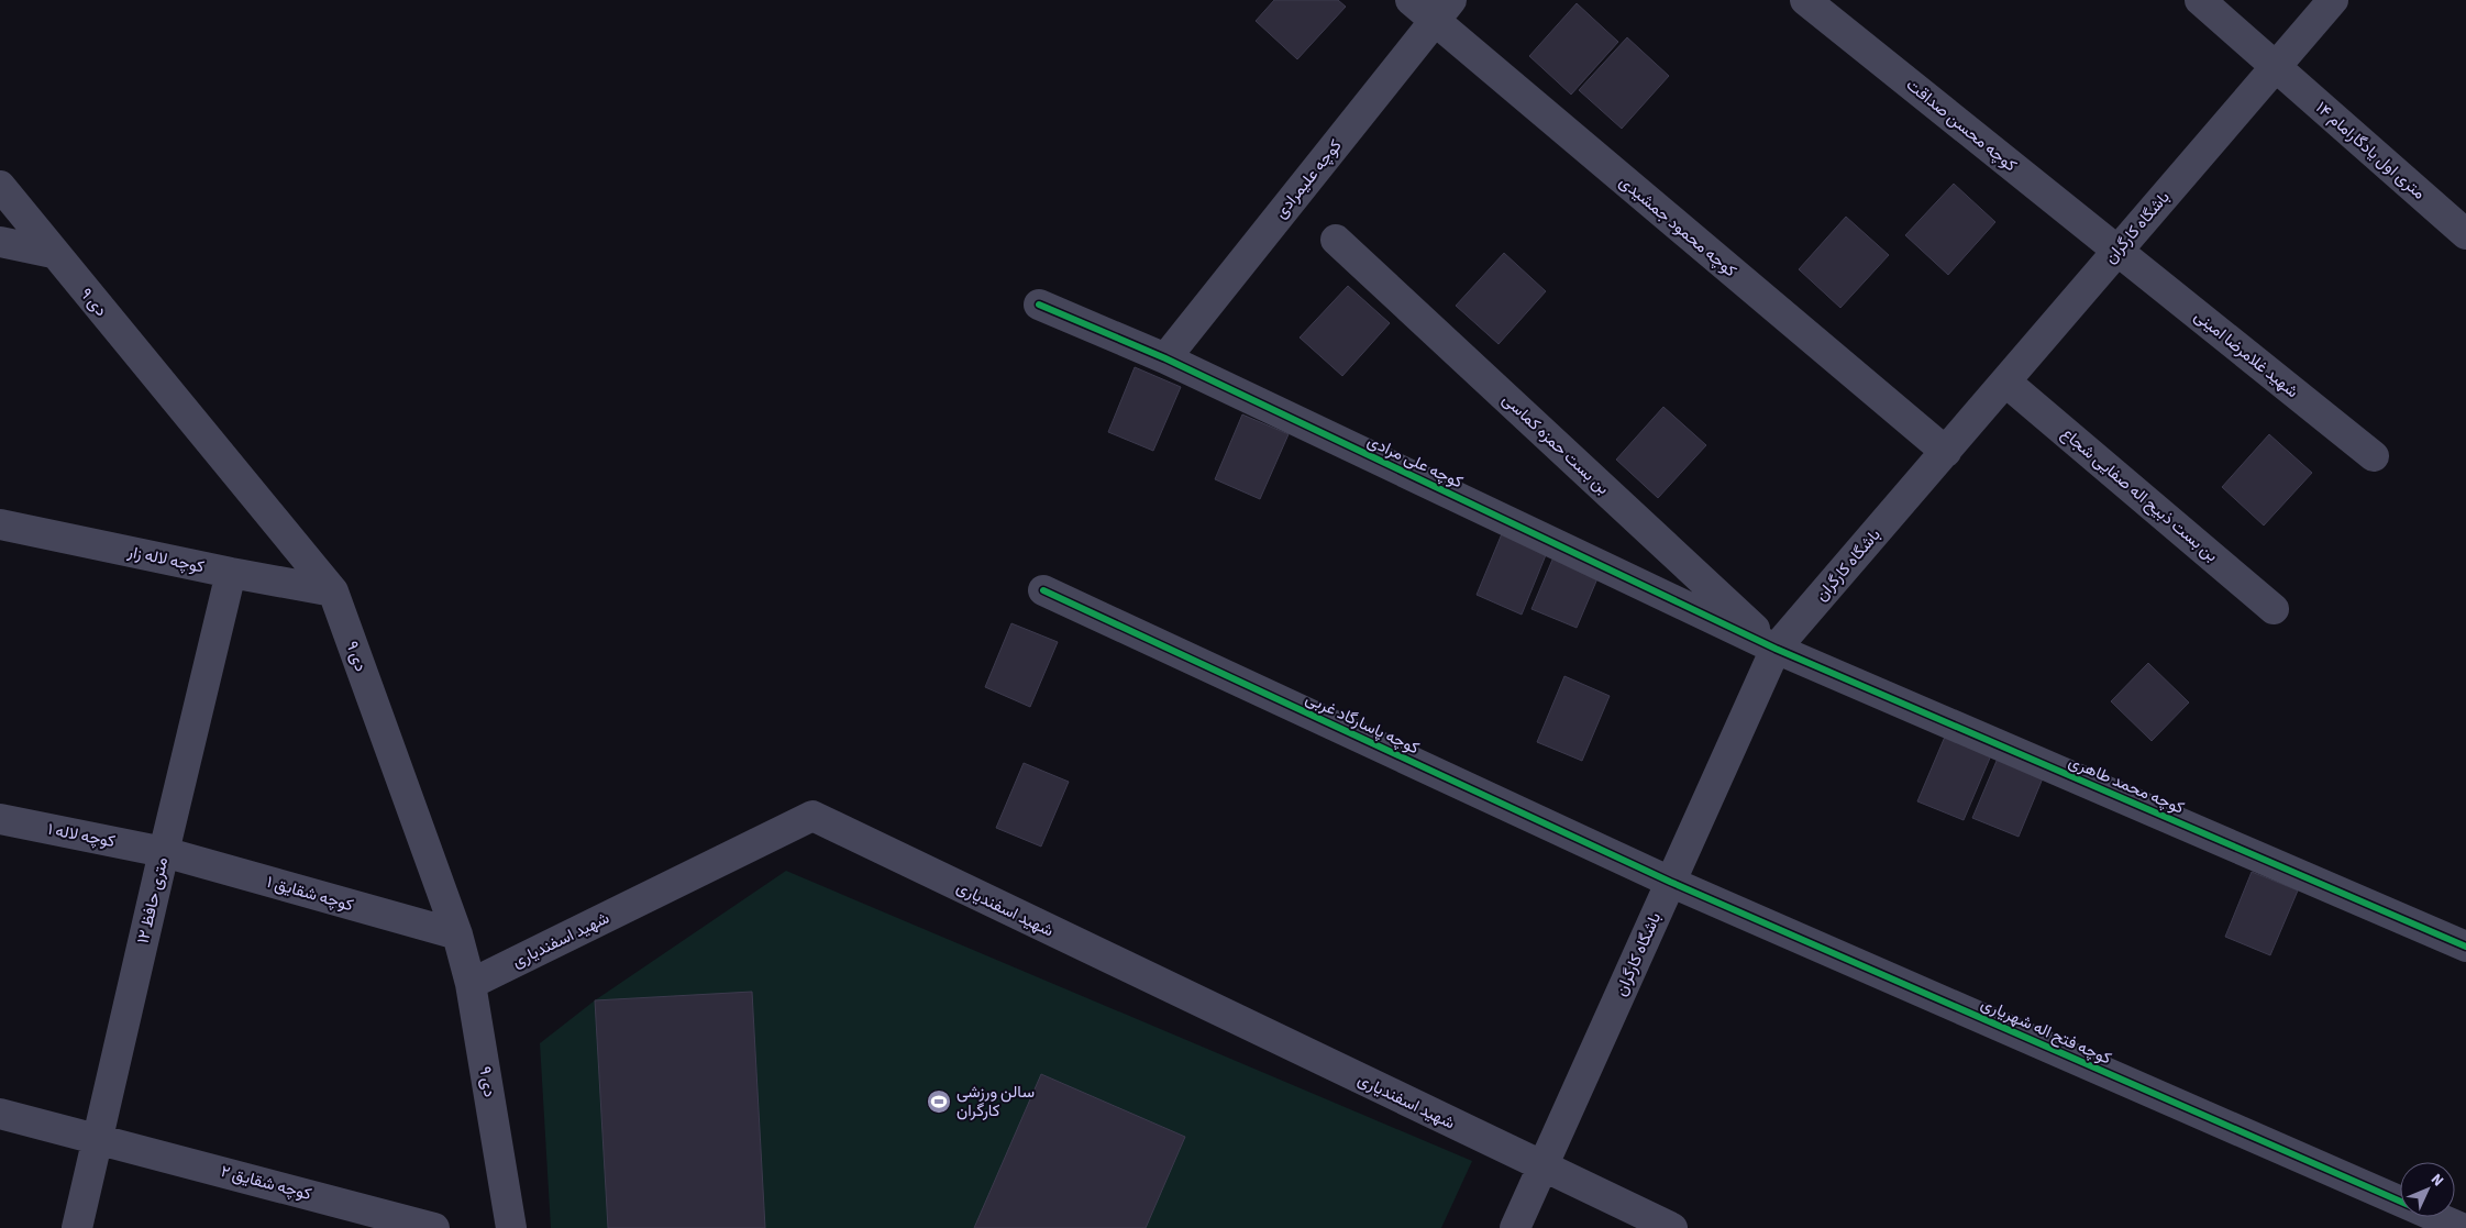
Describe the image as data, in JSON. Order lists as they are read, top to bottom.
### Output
{
  "streets": {
    "street": [
      "کوچه محسن صداقت",
      "۱۴ متری اول یادگارامام",
      "کوچه علیمرادی",
      "کوچه محمود جمشیدی",
      "باشگاه کارگران",
      "۹ دی",
      "شهید غلامرضا امینی",
      "بن بست حمزه کماسی",
      "کوچه علی مرادی",
      "بن بست ذبیح اله صفایی شجاع",
      "کوچه لاله زار",
      "کوچه پاسارگاد غربی",
      "کوچه محمد طاهری",
      "کوچه لاله ۱",
      "کوچه شقایق ۱",
      "۱۲ متری حافظ",
      "شهید اسفندیاری",
      "کوچه فتح اله شهریاری",
      "کوچه شقایق ۲"
    ]
  },
  "crossings": [
    ["کوچه محسن صداقت", "باشگاه کارگران"],
    ["کوچه محسن صداقت", "شهید غلامرضا امینی"],
    ["۱۴ متری اول یادگارامام", "باشگاه کارگران"],
    ["کوچه علیمرادی", "کوچه محمود جمشیدی"],
    ["کوچه علیمرادی", "کوچه علی مرادی"],
    ["کوچه محمود جمشیدی", "باشگاه کارگران"],
    ["باشگاه کارگران", "شهید غلامرضا امینی"],
    ["باشگاه کارگران", "بن بست حمزه کماسی"],
    ["باشگاه کارگران", "کوچه علی مرادی"],
    ["باشگاه کارگران", "بن بست ذبیح اله صفایی شجاع"],
    ["باشگاه کارگران", "کوچه پاسارگاد غربی"],
    ["باشگاه کارگران", "کوچه محمد طاهری"],
    ["باشگاه کارگران", "شهید اسفندیاری"],
    ["باشگاه کارگران", "کوچه فتح اله شهریاری"],
    ["۹ دی", "کوچه لاله زار"],
    ["۹ دی", "کوچه شقایق ۱"],
    ["۹ دی", "شهید اسفندیاری"],
    ["بن بست حمزه کماسی", "کوچه علی مرادی"],
    ["بن بست حمزه کماسی", "کوچه محمد طاهری"],
    ["کوچه علی مرادی", "کوچه محمد طاهری"],
    ["کوچه لاله زار", "۱۲ متری حافظ"],
    ["کوچه پاسارگاد غربی", "کوچه فتح اله شهریاری"],
    ["کوچه لاله ۱", "کوچه شقایق ۱"],
    ["کوچه لاله ۱", "۱۲ متری حافظ"],
    ["کوچه شقایق ۱", "۱۲ متری حافظ"],
    ["۱۲ متری حافظ", "کوچه شقایق ۲"]
  ],
  "places": {
    "sports": ["سالن ورزشی کارگران"]
  },
  "north": "top right"
}
